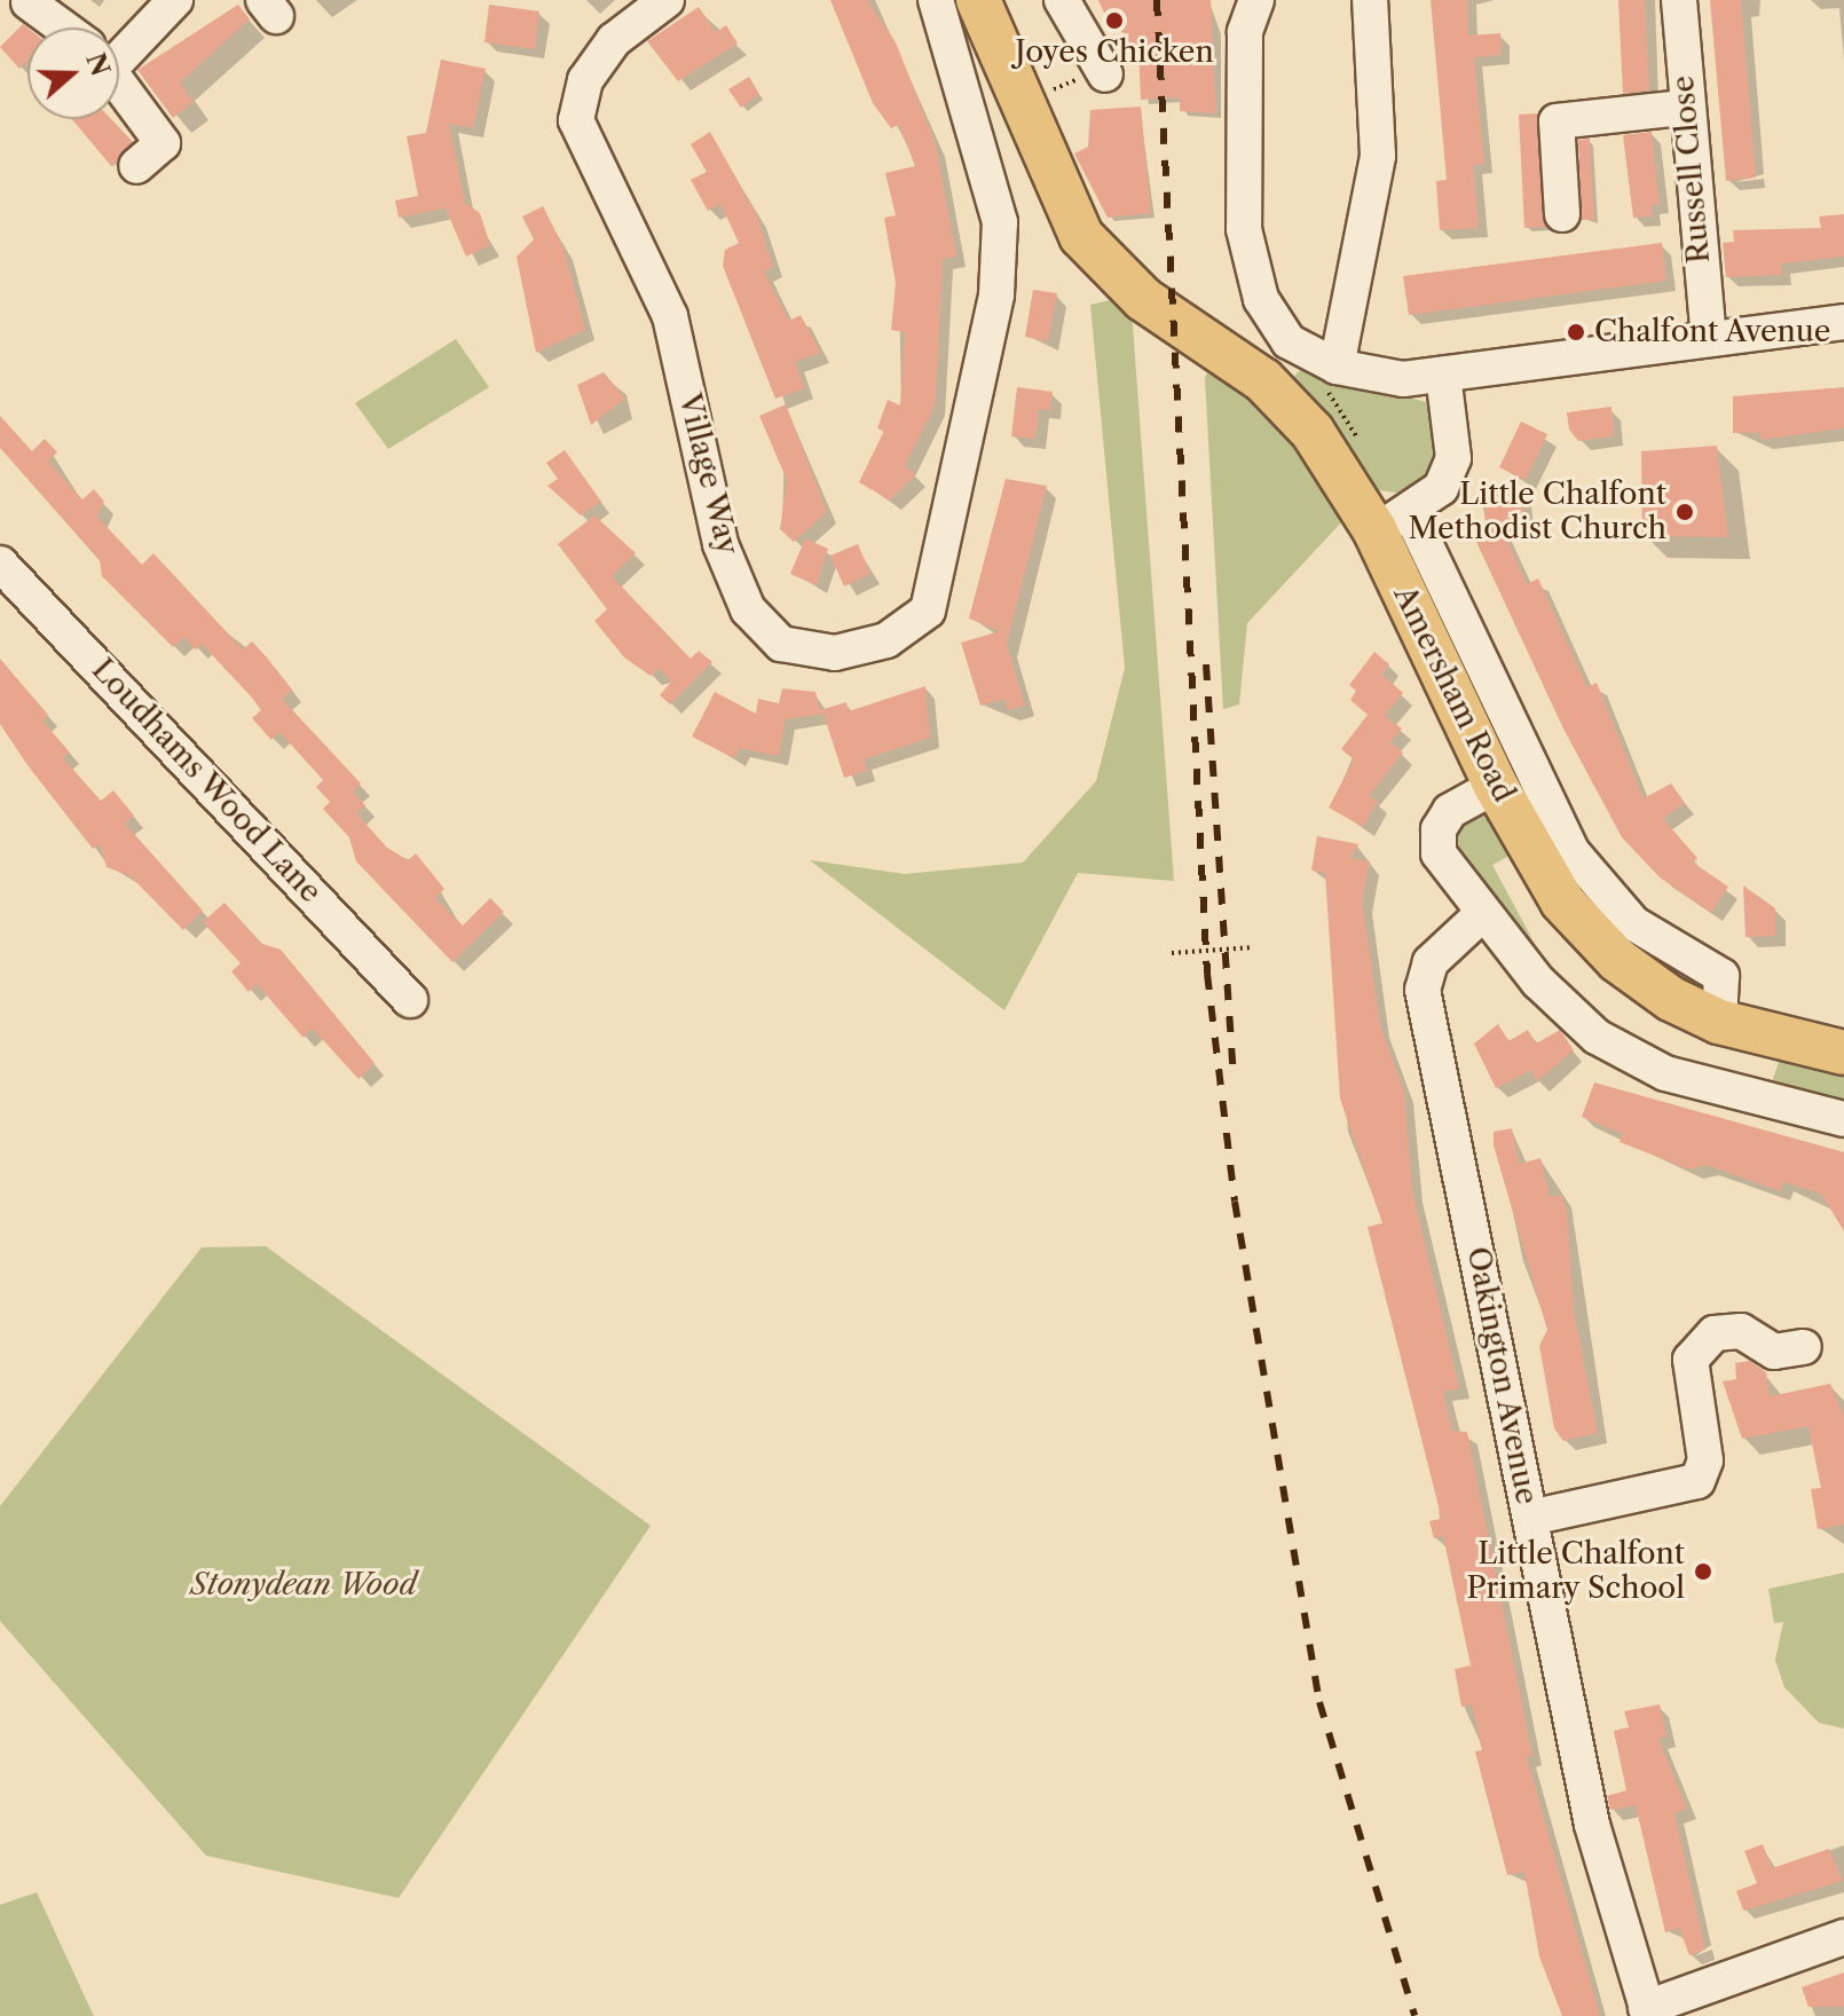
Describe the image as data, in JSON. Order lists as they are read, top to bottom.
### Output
{
  "streets": {
    "main road": ["Amersham Road"],
    "street": [
      "Russell Close",
      "Village Way",
      "Loudhams Wood Lane",
      "Oakington Avenue"
    ]
  },
  "parks": ["Stonydean Wood"],
  "places": [
    "Joyes Chicken",
    "Chalfont Avenue",
    "Little Chalfont Methodist Church",
    "Little Chalfont Primary School"
  ],
  "north": "right"
}
